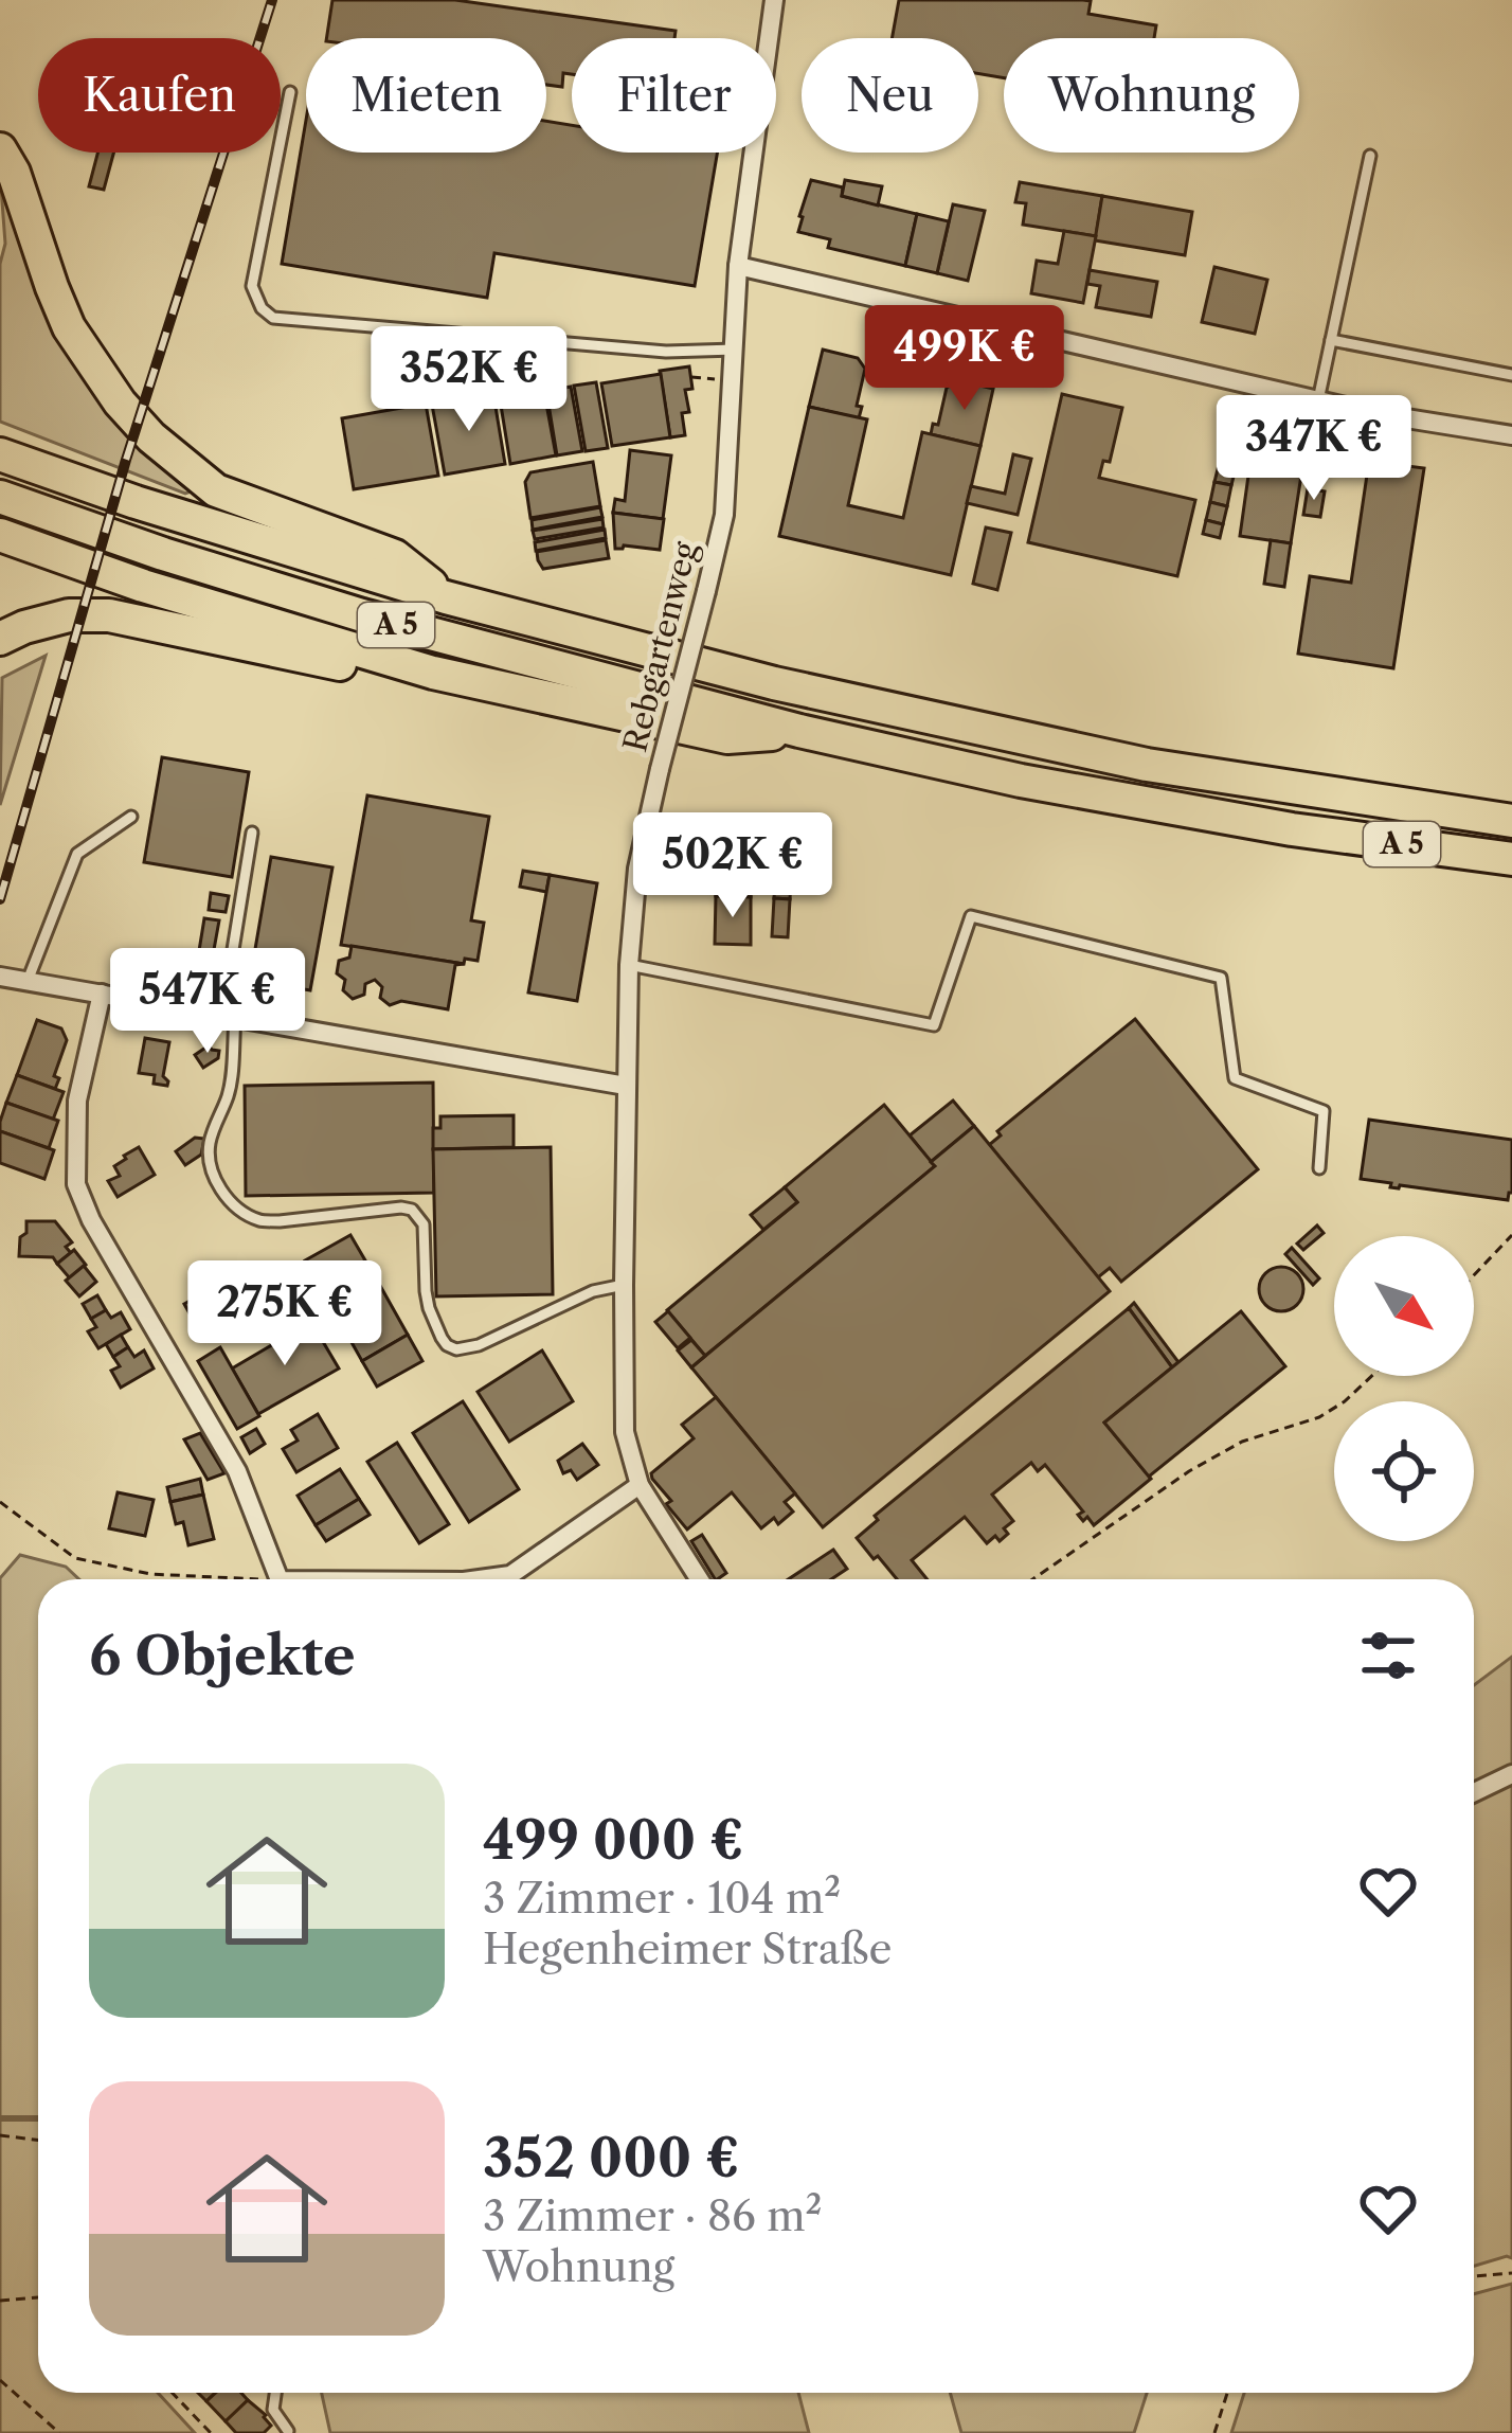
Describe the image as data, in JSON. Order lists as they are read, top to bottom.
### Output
{
  "streets": {
    "highway": ["A 5"],
    "street": ["Rebgartenweg"]
  },
  "north": "bottom right",
  "page": {
    "chip": [
      "Kaufen",
      "Mieten",
      "Filter",
      "Neu",
      "Wohnung"
    ],
    "price": [
      "499K €",
      "352K €",
      "347K €",
      "502K €",
      "547K €",
      "275K €"
    ],
    "heading": "6 Objekte",
    "list": [
      {
        "name": "499 000 €",
        "note": "3 Zimmer · 104 m² · Hegenheimer Straße"
      },
      {
        "name": "352 000 €",
        "note": "3 Zimmer · 86 m² · Wohnung"
      }
    ]
  }
}
